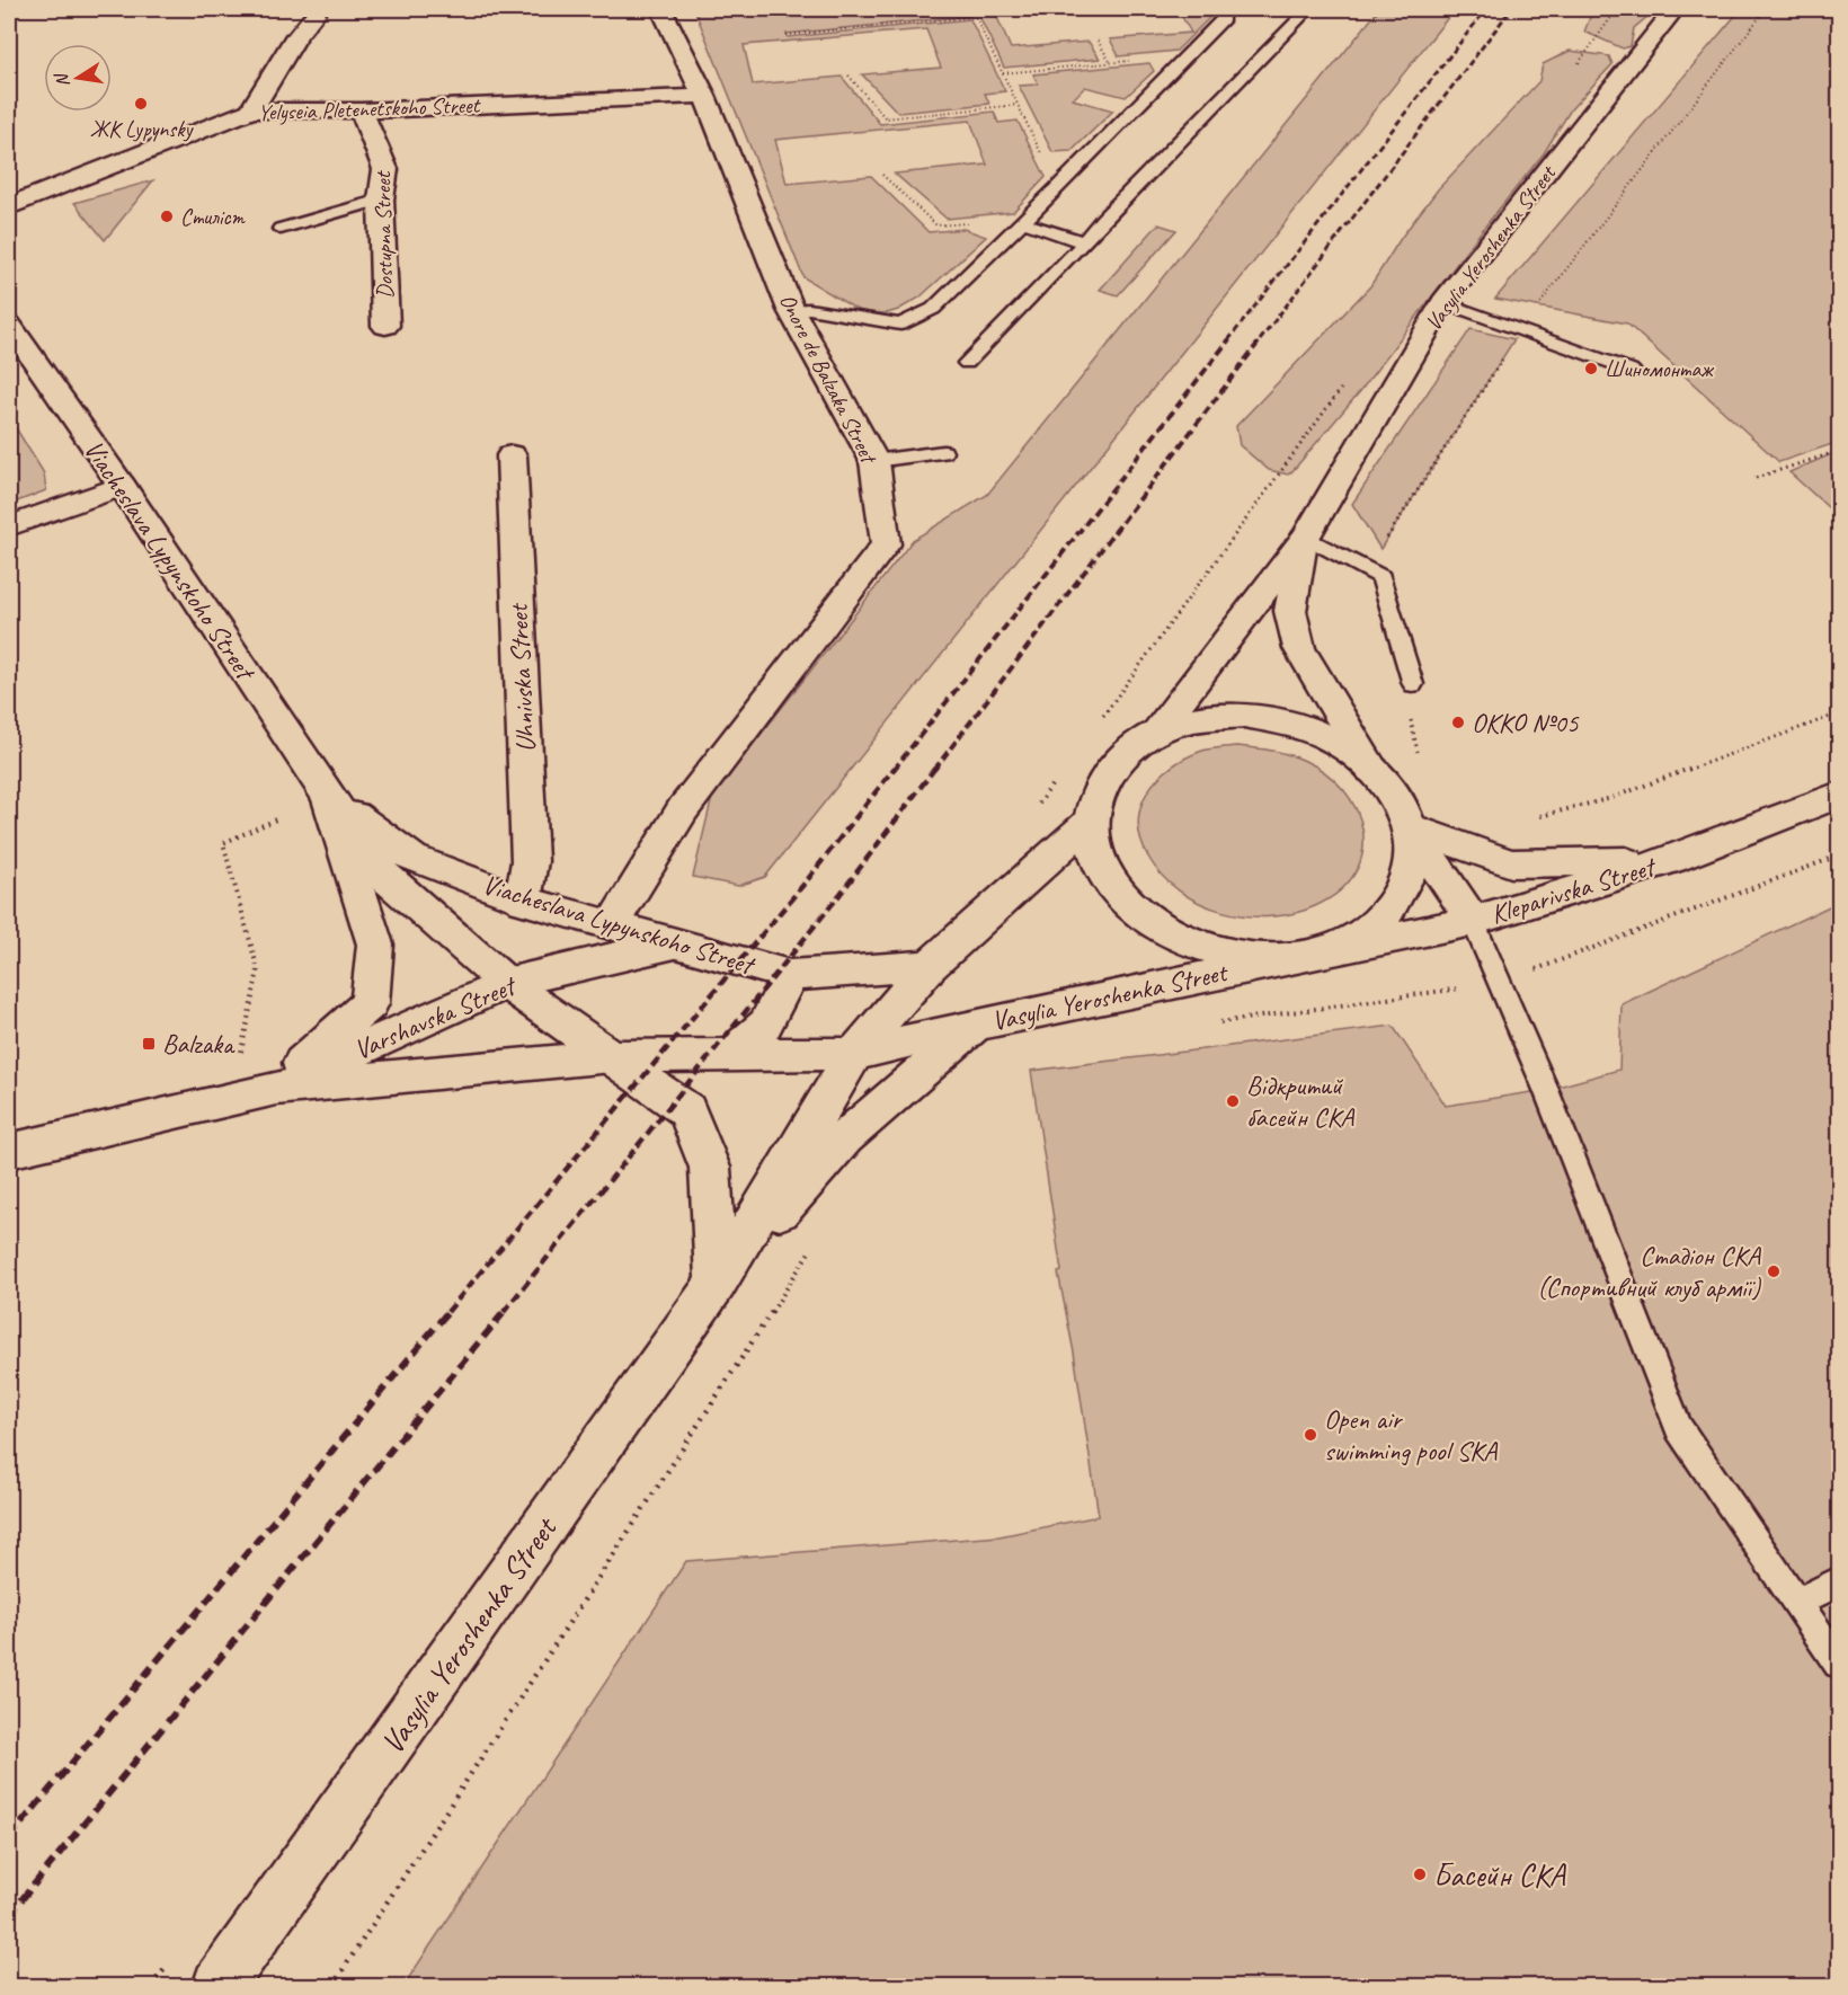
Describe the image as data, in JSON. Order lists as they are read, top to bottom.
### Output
{
  "streets": {
    "street": [
      "Yelyseia Pletenetskoho Street",
      "Dostupna Street",
      "Vasylia Yeroshenka Street",
      "Onore de Balzaka Street",
      "Viacheslava Lypynskoho Street",
      "Uhnivska Street",
      "Kleparivska Street",
      "Varshavska Street"
    ]
  },
  "crossings": [
    ["Yelyseia Pletenetskoho Street", "Dostupna Street"],
    ["Yelyseia Pletenetskoho Street", "Onore de Balzaka Street"],
    ["Vasylia Yeroshenka Street", "Viacheslava Lypynskoho Street"],
    ["Vasylia Yeroshenka Street", "Kleparivska Street"],
    ["Onore de Balzaka Street", "Viacheslava Lypynskoho Street"],
    ["Viacheslava Lypynskoho Street", "Uhnivska Street"],
    ["Viacheslava Lypynskoho Street", "Varshavska Street"]
  ],
  "places": {
    "other": [
      "ЖК Lypynsky",
      "Стиліст",
      "Шиномонтаж",
      "OKKO №05",
      "Відкритий басейн СКА",
      "Стадіон СКА (Спортивний клуб армії)",
      "Open air swimming pool SKA",
      "Басейн СКА"
    ],
    "transit": ["Balzaka"]
  },
  "north": "left"
}
